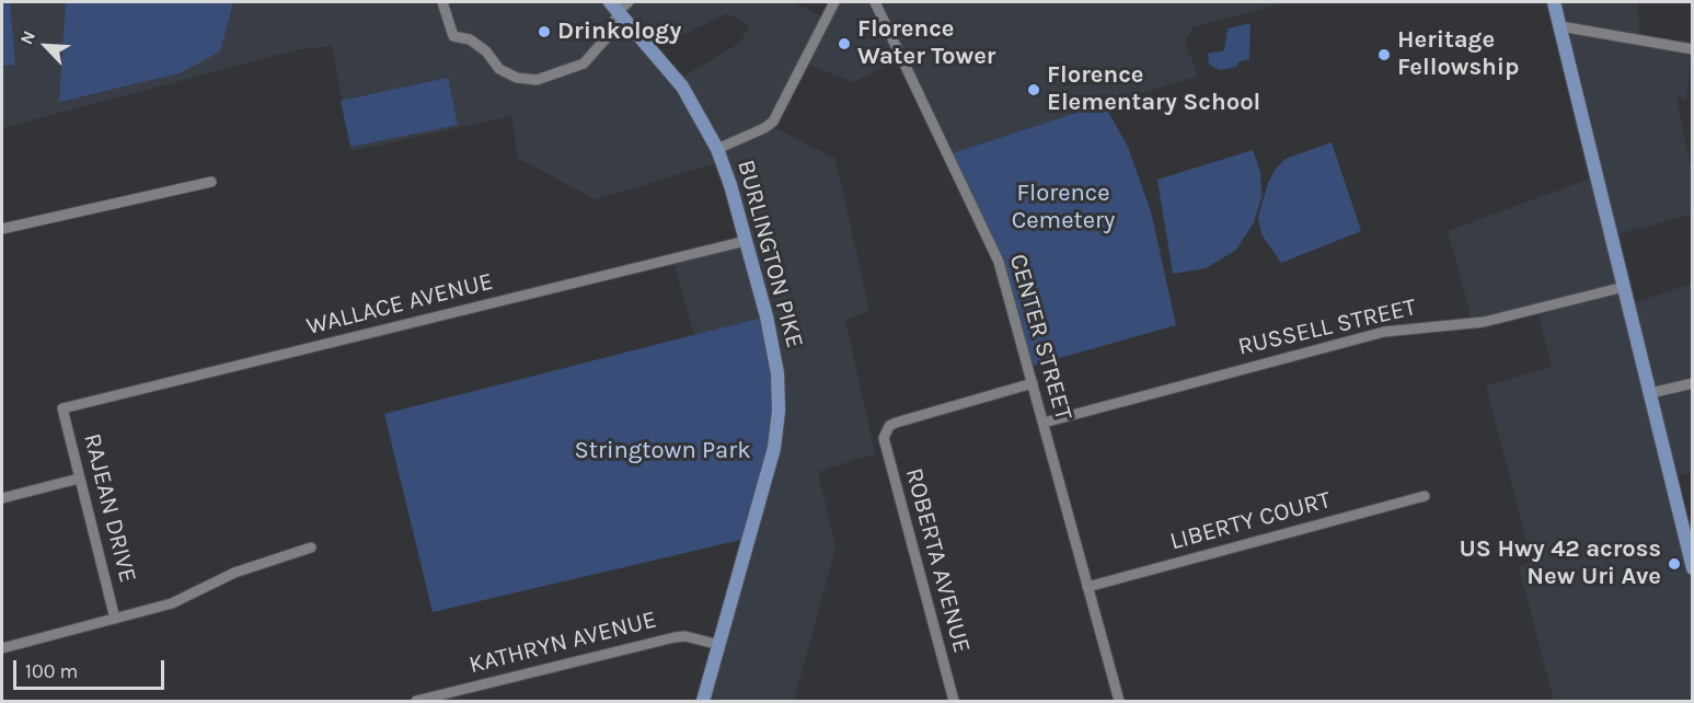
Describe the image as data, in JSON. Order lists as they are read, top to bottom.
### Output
{
  "streets": {
    "main road": ["BURLINGTON PIKE"],
    "street": [
      "WALLACE AVENUE",
      "RUSSELL STREET",
      "CENTER STREET",
      "RAJEAN DRIVE",
      "LIBERTY COURT",
      "ROBERTA AVENUE",
      "KATHRYN AVENUE"
    ]
  },
  "crossings": [
    ["BURLINGTON PIKE", "WALLACE AVENUE"],
    ["BURLINGTON PIKE", "KATHRYN AVENUE"],
    ["WALLACE AVENUE", "RAJEAN DRIVE"],
    ["RUSSELL STREET", "CENTER STREET"],
    ["CENTER STREET", "LIBERTY COURT"],
    ["CENTER STREET", "ROBERTA AVENUE"]
  ],
  "parks": ["Florence Cemetery", "Stringtown Park"],
  "places": [
    "Drinkology",
    "Florence Water Tower",
    "Heritage Fellowship",
    "Florence Elementary School",
    "US Hwy 42 across New Uri Ave"
  ],
  "scale_bar": "100 m",
  "north": "top left"
}
